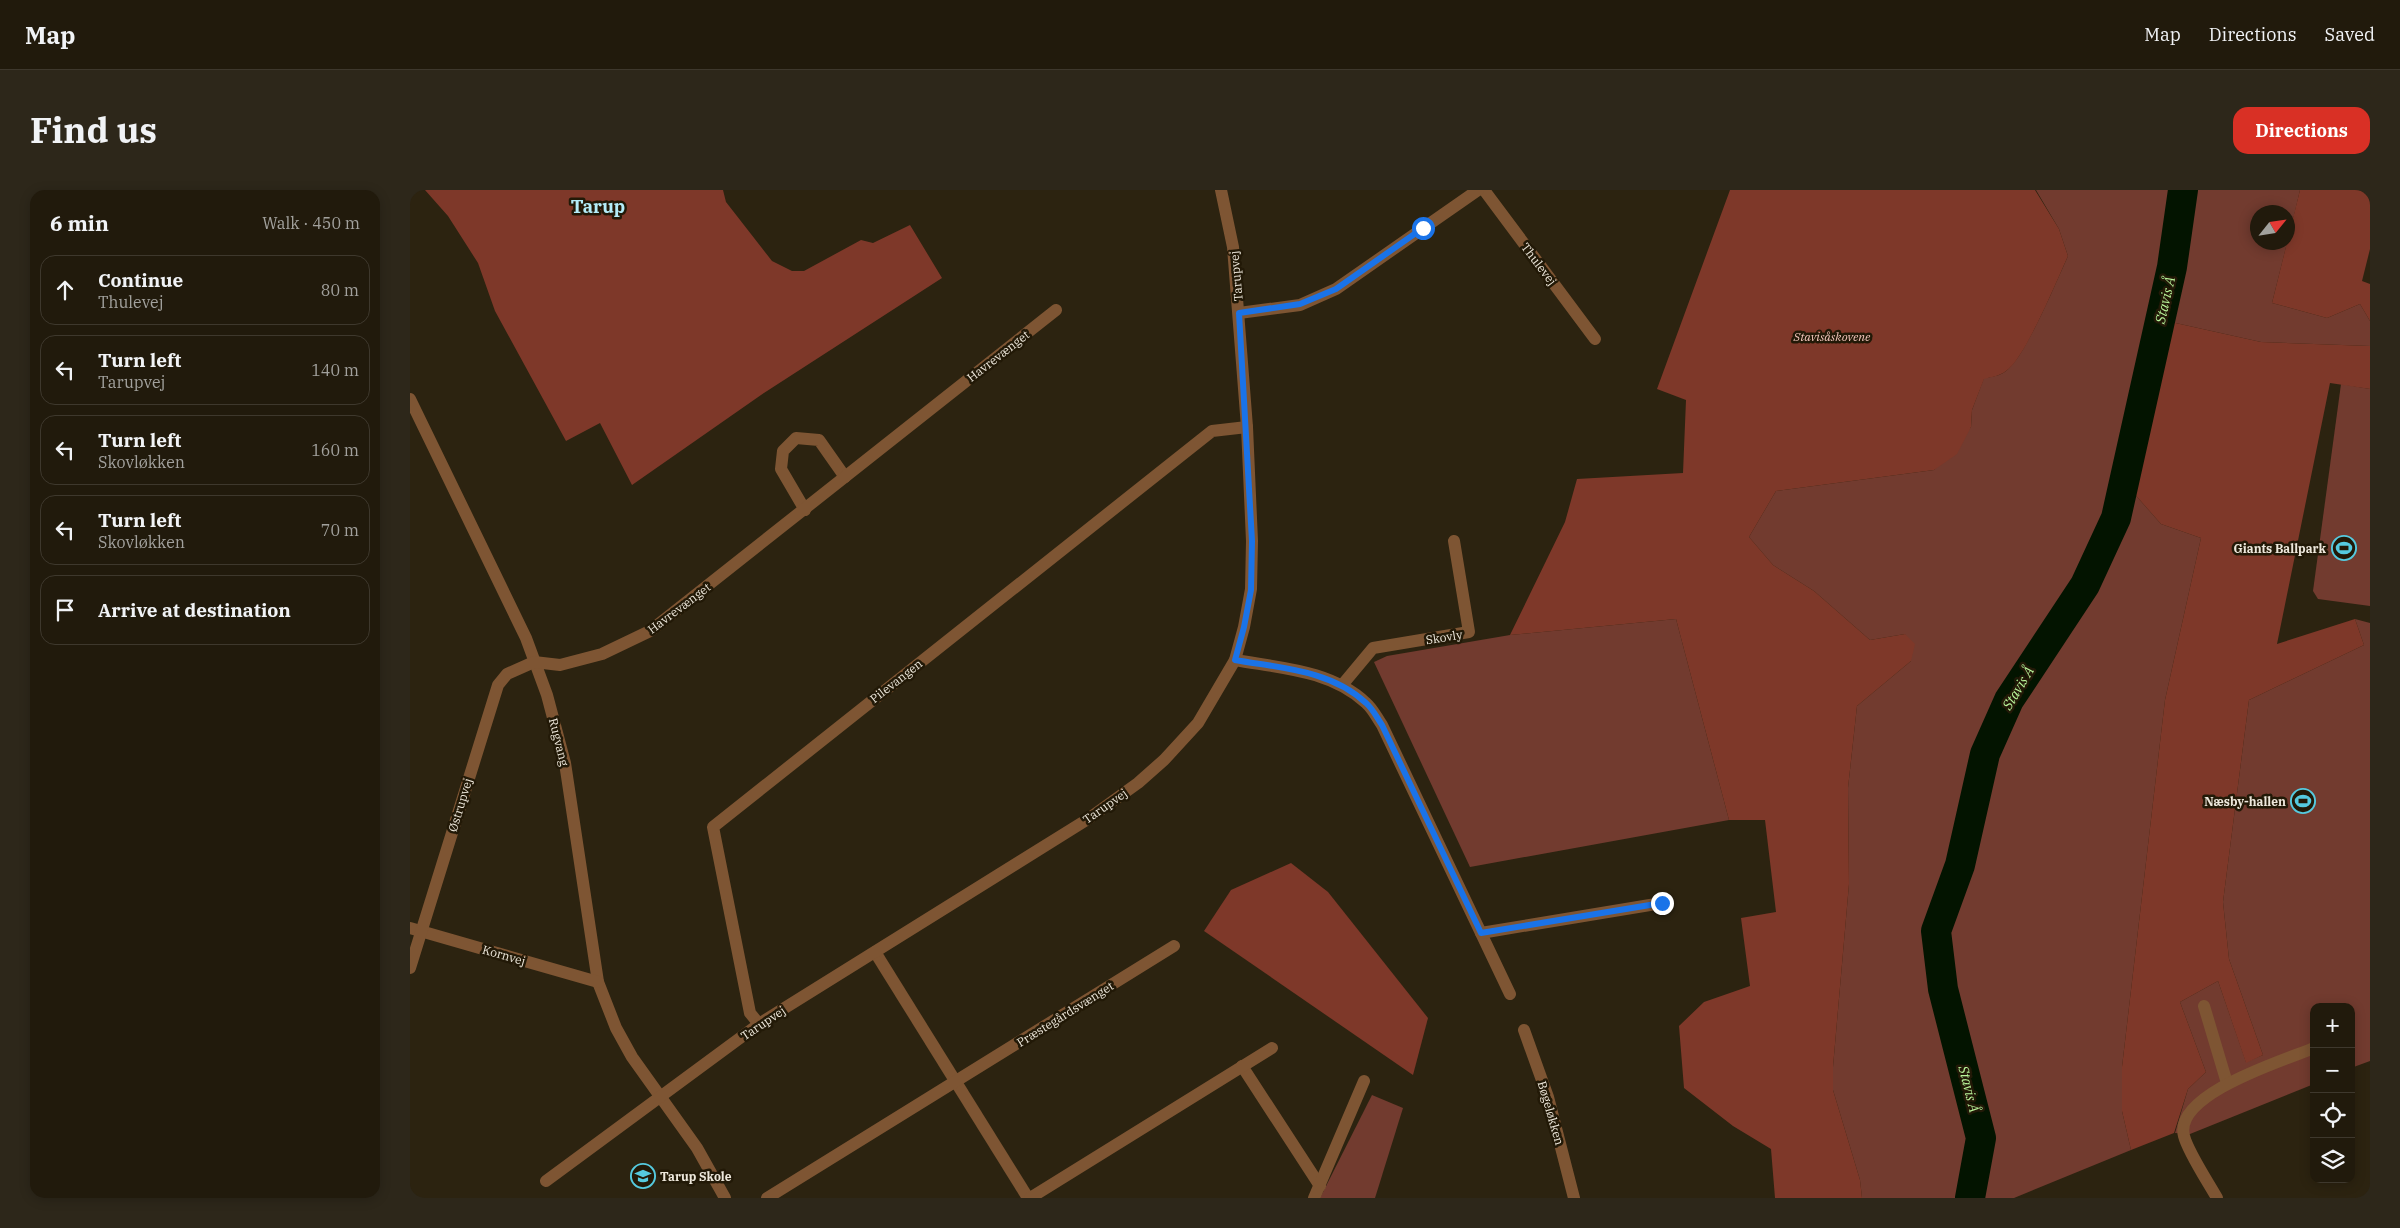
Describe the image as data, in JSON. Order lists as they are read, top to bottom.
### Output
{
  "streets": {
    "street": [
      "Thulevej",
      "Tarupvej",
      "Havrevænget",
      "Skovly",
      "Pilevangen",
      "Rugvang",
      "Østrupvej",
      "Kornvej",
      "Præstegårdsvænget",
      "Bøgeløkken"
    ]
  },
  "crossings": [
    ["Tarupvej", "Pilevangen"],
    ["Tarupvej", "Rugvang"],
    ["Havrevænget", "Rugvang"],
    ["Havrevænget", "Østrupvej"],
    ["Rugvang", "Østrupvej"],
    ["Rugvang", "Kornvej"],
    ["Østrupvej", "Kornvej"]
  ],
  "districts": ["Tarup"],
  "water": ["Stavis Å"],
  "parks": ["Stavisåskovene"],
  "places": {
    "sports": ["Giants Ballpark", "Næsby-hallen"],
    "school or university": ["Tarup Skole"]
  },
  "north": "top right",
  "page": {
    "header": "Map",
    "nav": ["Map", "Directions", "Saved"],
    "title": "Find us",
    "buttons": "Directions",
    "heading": ["6 min", "Walk · 450 m"],
    "list": [
      ["Continue", "Thulevej", "80 m"],
      ["Turn left", "Tarupvej", "140 m"],
      ["Turn left", "Skovløkken", "160 m"],
      ["Turn left", "Skovløkken", "70 m"],
      "Arrive at destination"
    ],
    "map_buttons": ["+", "−"]
  }
}
